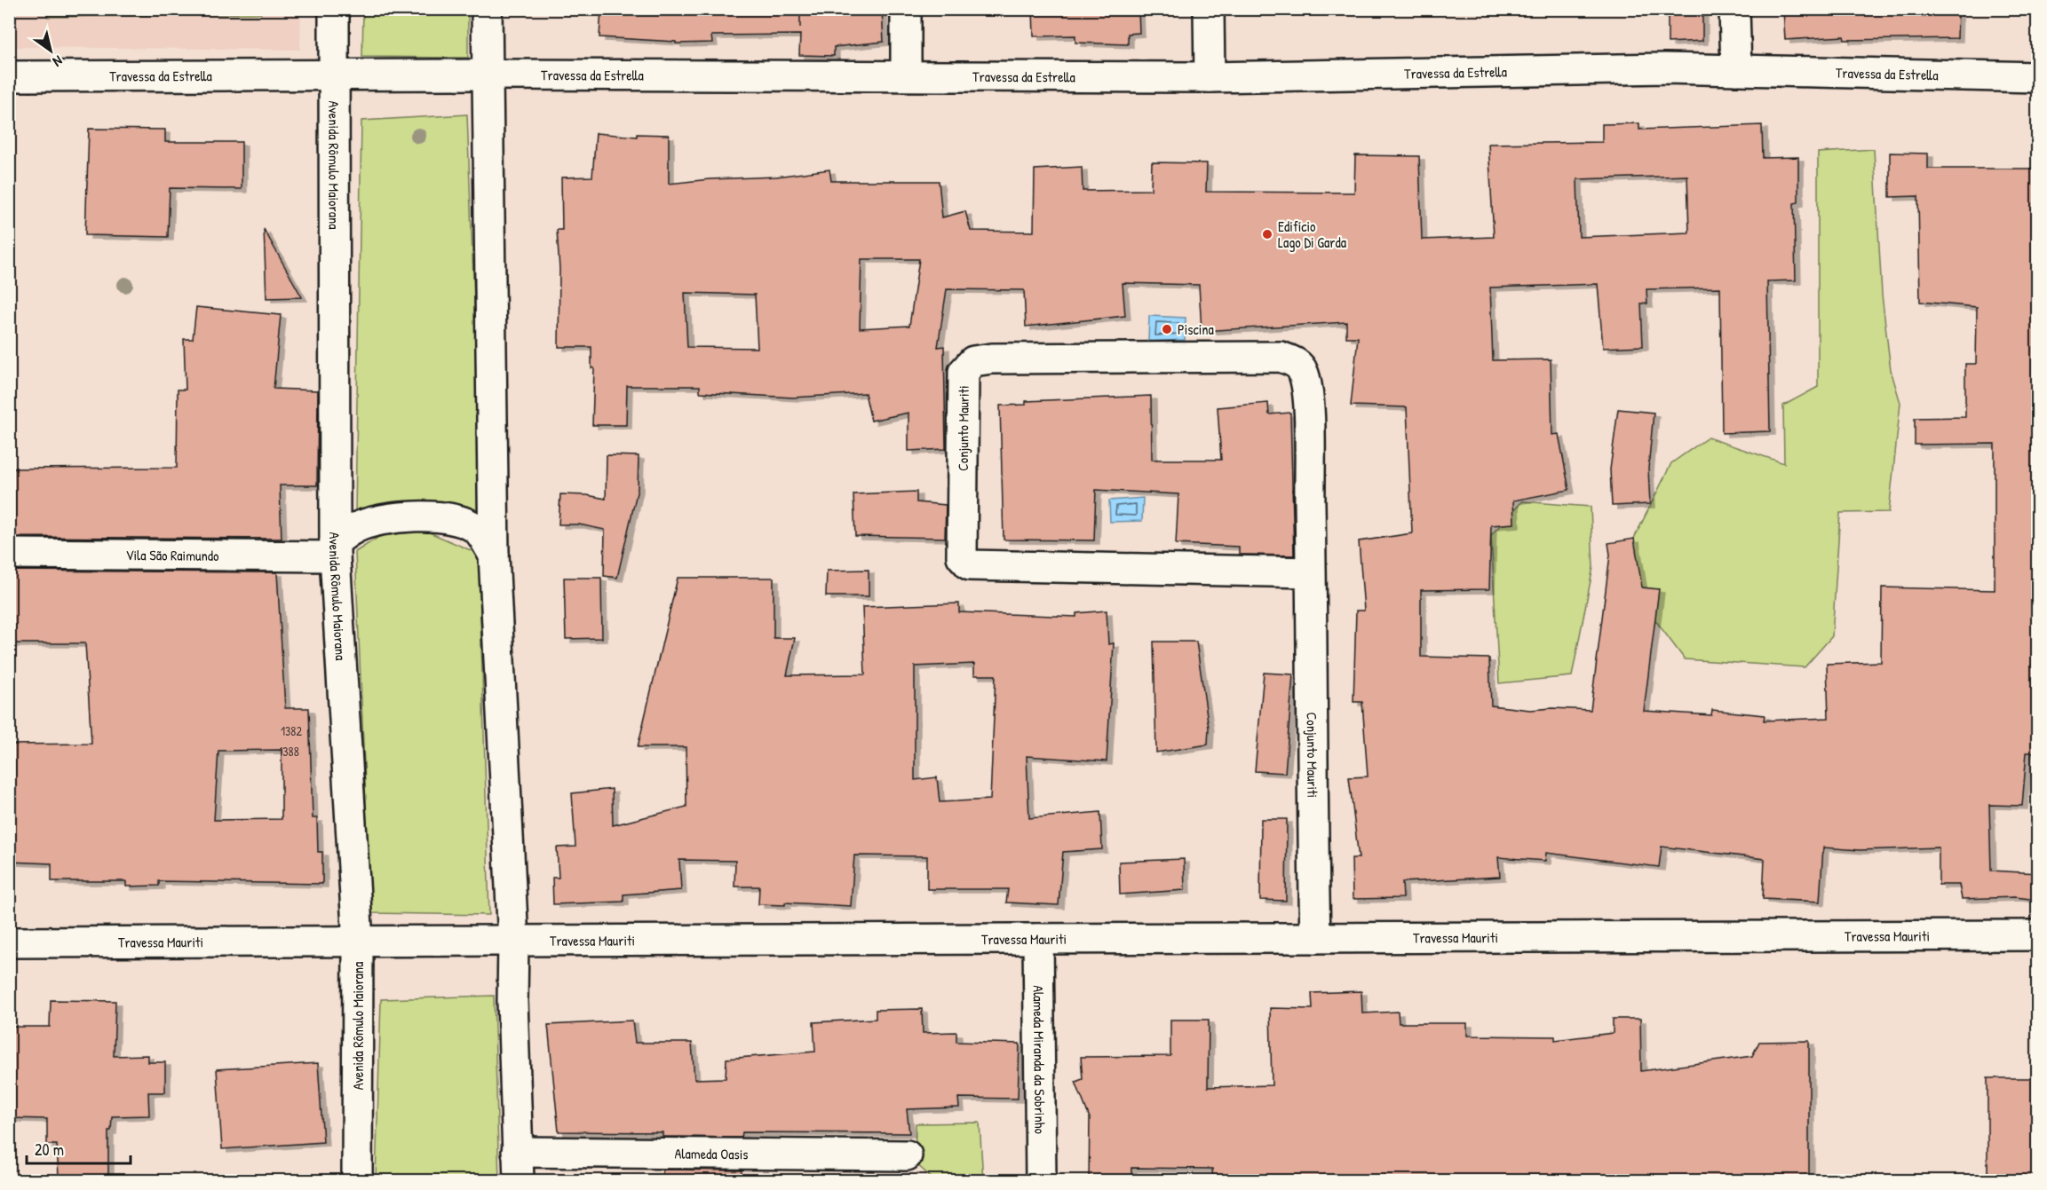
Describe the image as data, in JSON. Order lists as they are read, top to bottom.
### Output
{
  "streets": {
    "street": [
      "Travessa da Estrella",
      "Avenida Rômulo Maiorana",
      "Conjunto Mauriti",
      "Vila São Raimundo",
      "Travessa Mauriti",
      "Alameda Miranda da Sobrinho",
      "Alameda Oasis"
    ]
  },
  "crossings": [
    ["Travessa da Estrella", "Avenida Rômulo Maiorana"],
    ["Avenida Rômulo Maiorana", "Vila São Raimundo"],
    ["Avenida Rômulo Maiorana", "Travessa Mauriti"],
    ["Conjunto Mauriti", "Travessa Mauriti"],
    ["Travessa Mauriti", "Alameda Miranda da Sobrinho"]
  ],
  "places": ["Edifício Lago Di Garda", "Piscina"],
  "house_numbers": ["1382", "1388"],
  "scale_bar": "20 m",
  "north": "bottom right"
}
